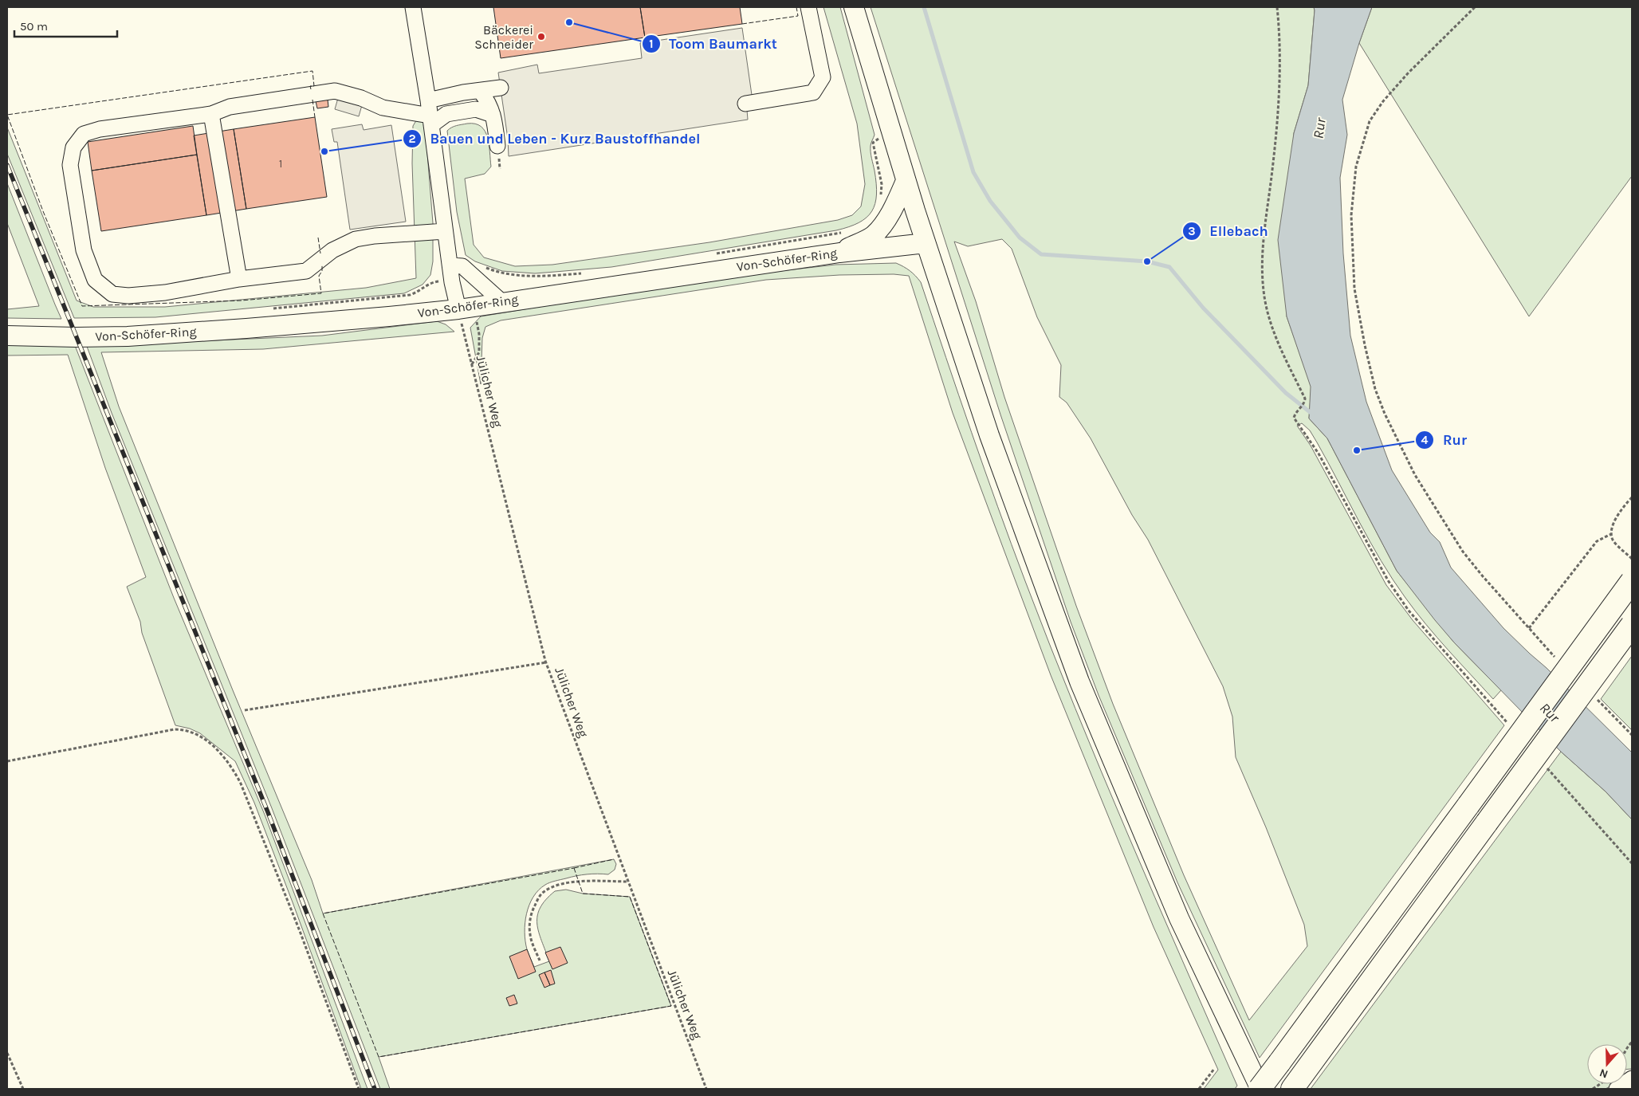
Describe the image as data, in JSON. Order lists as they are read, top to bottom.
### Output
{
  "streets": {
    "main road": ["Von-Schöfer-Ring"],
    "path": ["Jülicher Weg"]
  },
  "crossings": [
    ["Von-Schöfer-Ring", "Jülicher Weg"]
  ],
  "water": ["Rur"],
  "places": [
    "Toom Baumarkt",
    "Bäckerei Schneider",
    "Bauen und Leben - Kurz Baustoffhandel",
    "Ellebach",
    "Rur"
  ],
  "house_numbers": ["1"],
  "scale_bar": "50 m",
  "north": "bottom"
}
